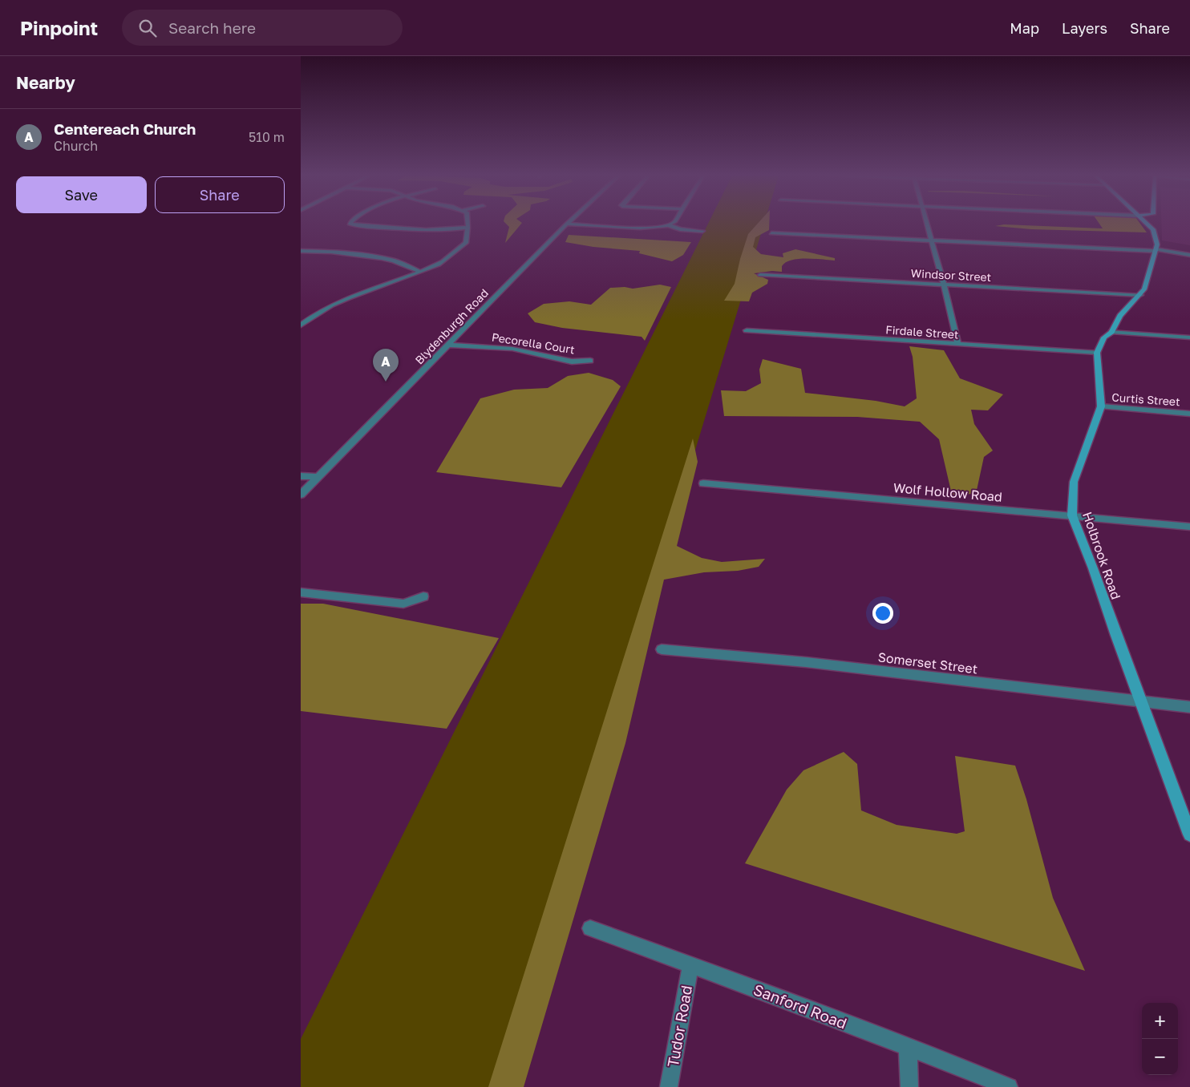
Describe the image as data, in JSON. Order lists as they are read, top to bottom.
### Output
{
  "streets": {
    "street": [
      "Windsor Street",
      "Blydenburgh Road",
      "Firdale Street",
      "Pecorella Court",
      "Curtis Street",
      "Wolf Hollow Road",
      "Holbrook Road",
      "Somerset Street",
      "Sanford Road",
      "Tudor Road"
    ]
  },
  "crossings": [
    ["Blydenburgh Road", "Pecorella Court"],
    ["Firdale Street", "Holbrook Road"],
    ["Curtis Street", "Holbrook Road"],
    ["Wolf Hollow Road", "Holbrook Road"],
    ["Holbrook Road", "Somerset Street"],
    ["Sanford Road", "Tudor Road"]
  ],
  "page": {
    "header": "Pinpoint",
    "search": "Search here",
    "nav": ["Map", "Layers", "Share"],
    "heading": "Nearby",
    "list": [
      {
        "mark": "A",
        "name": "Centereach Church",
        "note": "Church",
        "value": "510 m"
      }
    ],
    "buttons": ["Save", "Share"],
    "pins": "A",
    "map_buttons": ["+", "−"]
  }
}
